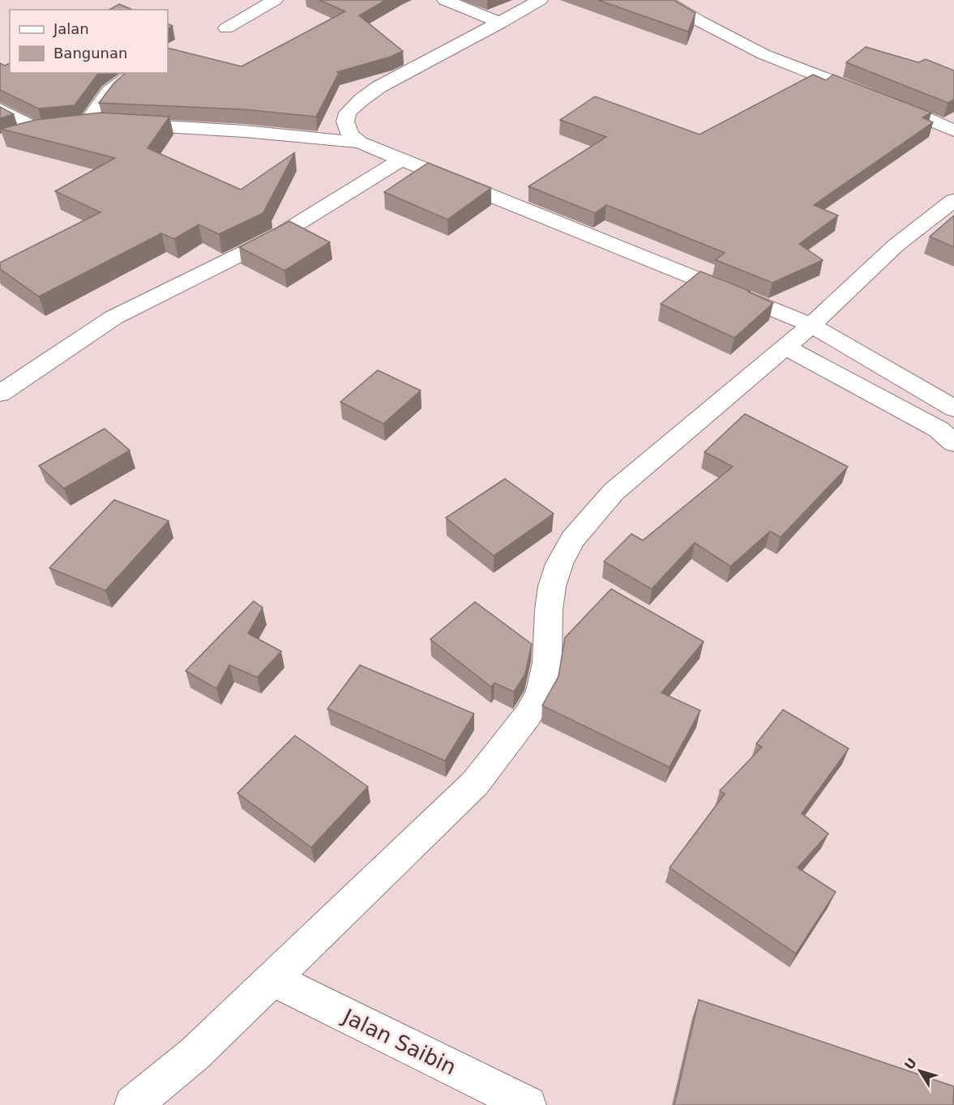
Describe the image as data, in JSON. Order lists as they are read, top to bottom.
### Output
{
  "streets": {
    "street": ["Jalan Saibin"]
  },
  "legend": ["Jalan", "Bangunan"],
  "north": "top left"
}
